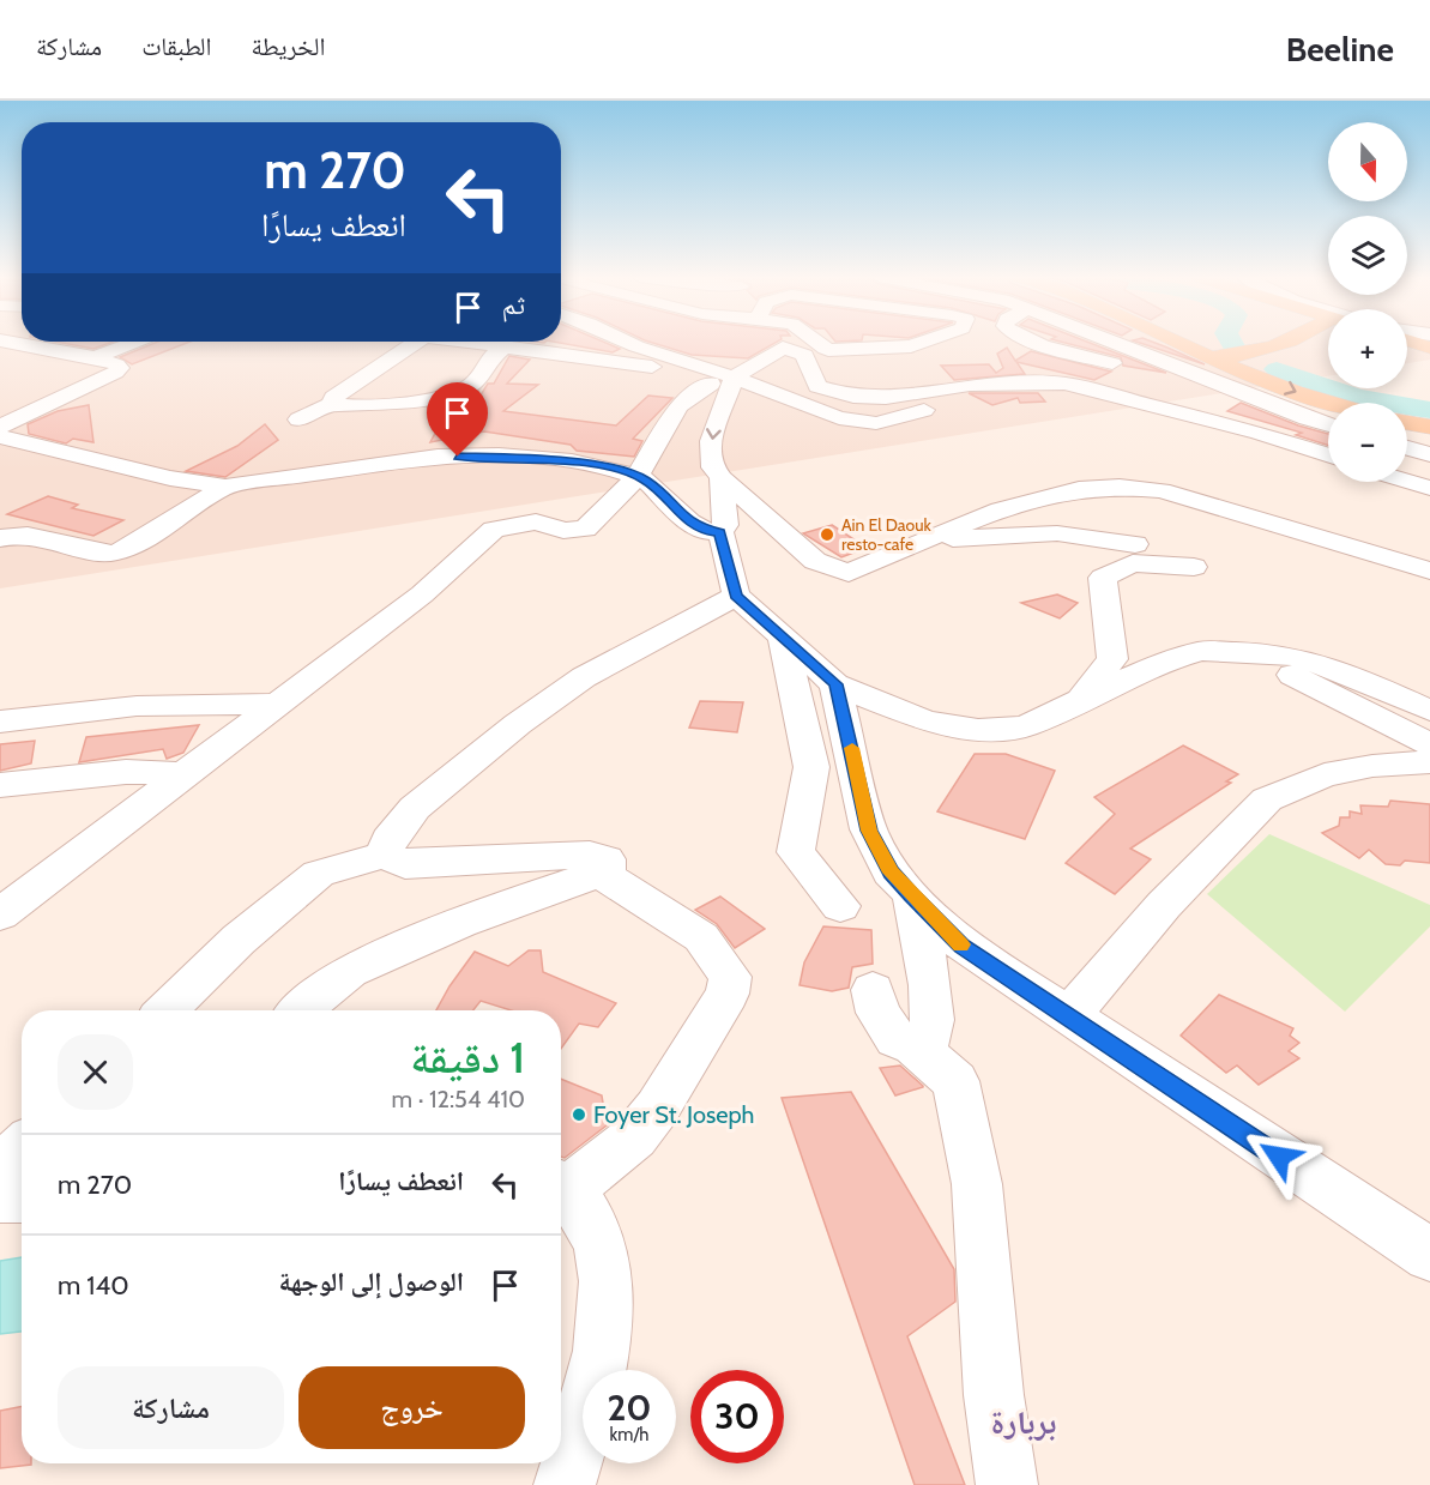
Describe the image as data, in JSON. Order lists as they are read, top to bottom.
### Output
{
  "districts": ["بربارة"],
  "places": ["Ain El Daouk resto-cafe", "Foyer St. Joseph"],
  "north": "bottom",
  "page": {
    "header": "Beeline",
    "nav": ["الخريطة", "الطبقات", "مشاركة"],
    "map_buttons": ["+", "−"],
    "turn": ["270 m", "انعطف يسارًا"],
    "then": "ثم",
    "heading": ["1 دقيقة", "410 m · 12:54"],
    "list": [
      {
        "name": "انعطف يسارًا",
        "value": "270 m"
      },
      {
        "name": "الوصول إلى الوجهة",
        "value": "140 m"
      }
    ],
    "buttons": ["خروج", "مشاركة"],
    "speed": "20 km/h",
    "limit": "30"
  }
}
